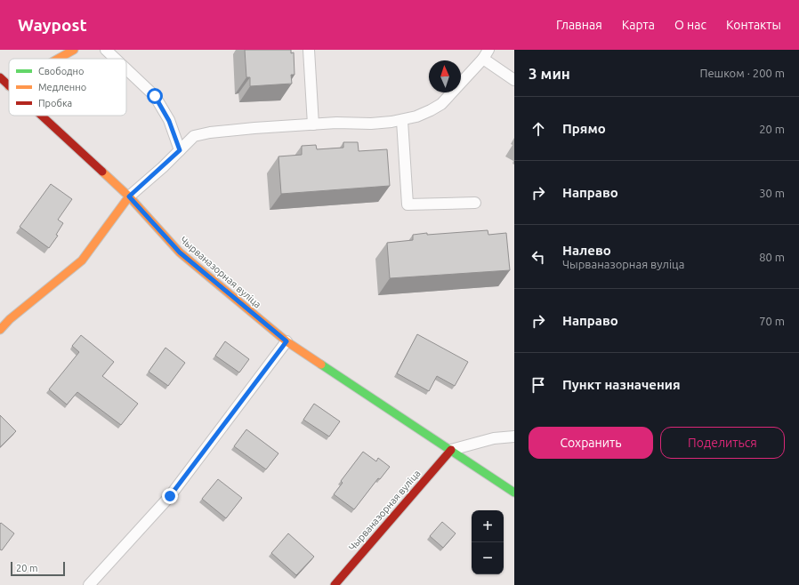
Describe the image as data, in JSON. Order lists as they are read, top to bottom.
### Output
{
  "streets": {
    "street": ["Чырваназорная вуліца"]
  },
  "legend": ["Свободно", "Медленно", "Пробка"],
  "scale_bar": "20 m",
  "north": "top",
  "page": {
    "header": "Waypost",
    "nav": [
      "Главная",
      "Карта",
      "О нас",
      "Контакты"
    ],
    "heading": ["3 мин", "Пешком · 200 m"],
    "list": [
      ["Прямо", "20 m"],
      ["Направо", "30 m"],
      ["Налево", "Чырваназорная вуліца", "80 m"],
      ["Направо", "70 m"],
      "Пункт назначения"
    ],
    "buttons": ["Сохранить", "Поделиться"],
    "map_buttons": ["+", "−"],
    "scale": "20 m"
  }
}
